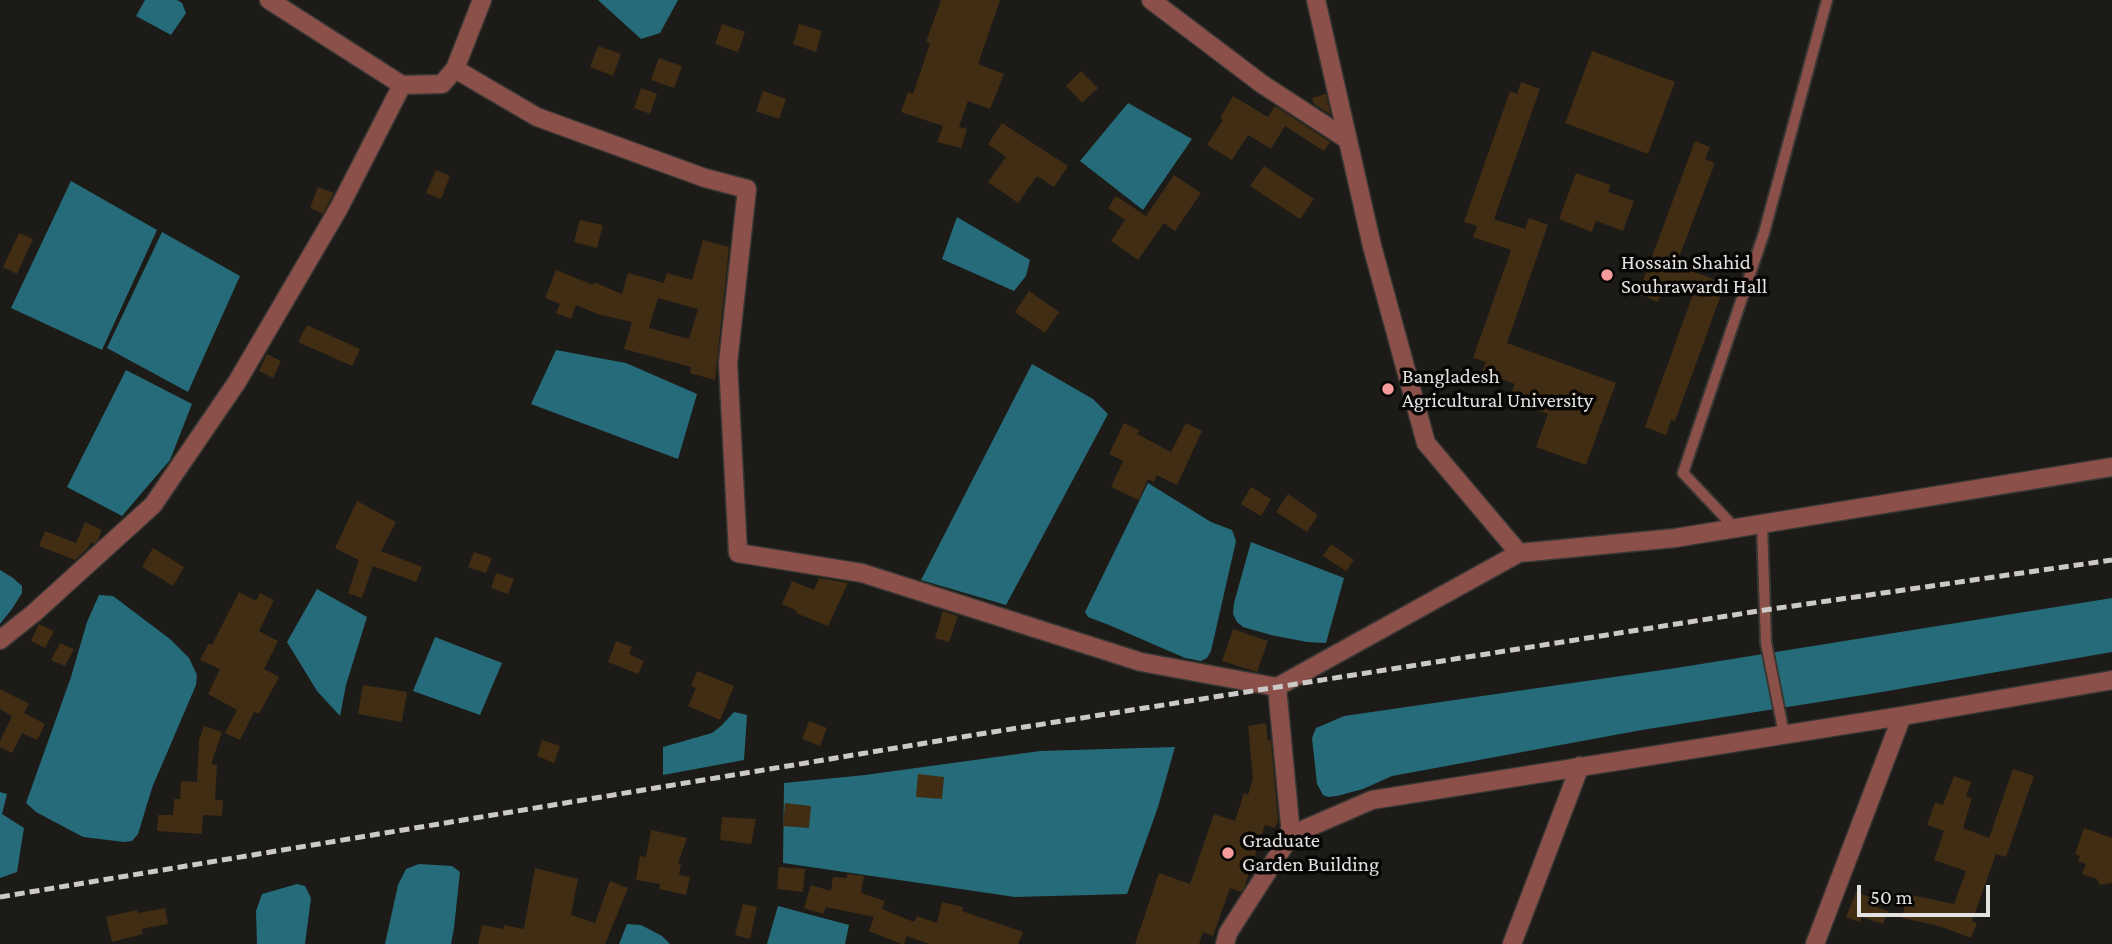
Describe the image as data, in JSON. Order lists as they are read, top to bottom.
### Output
{
  "places": ["Hossain Shahid Souhrawardi Hall", "Bangladesh Agricultural University", "Graduate Garden Building"],
  "scale_bar": "50 m"
}
